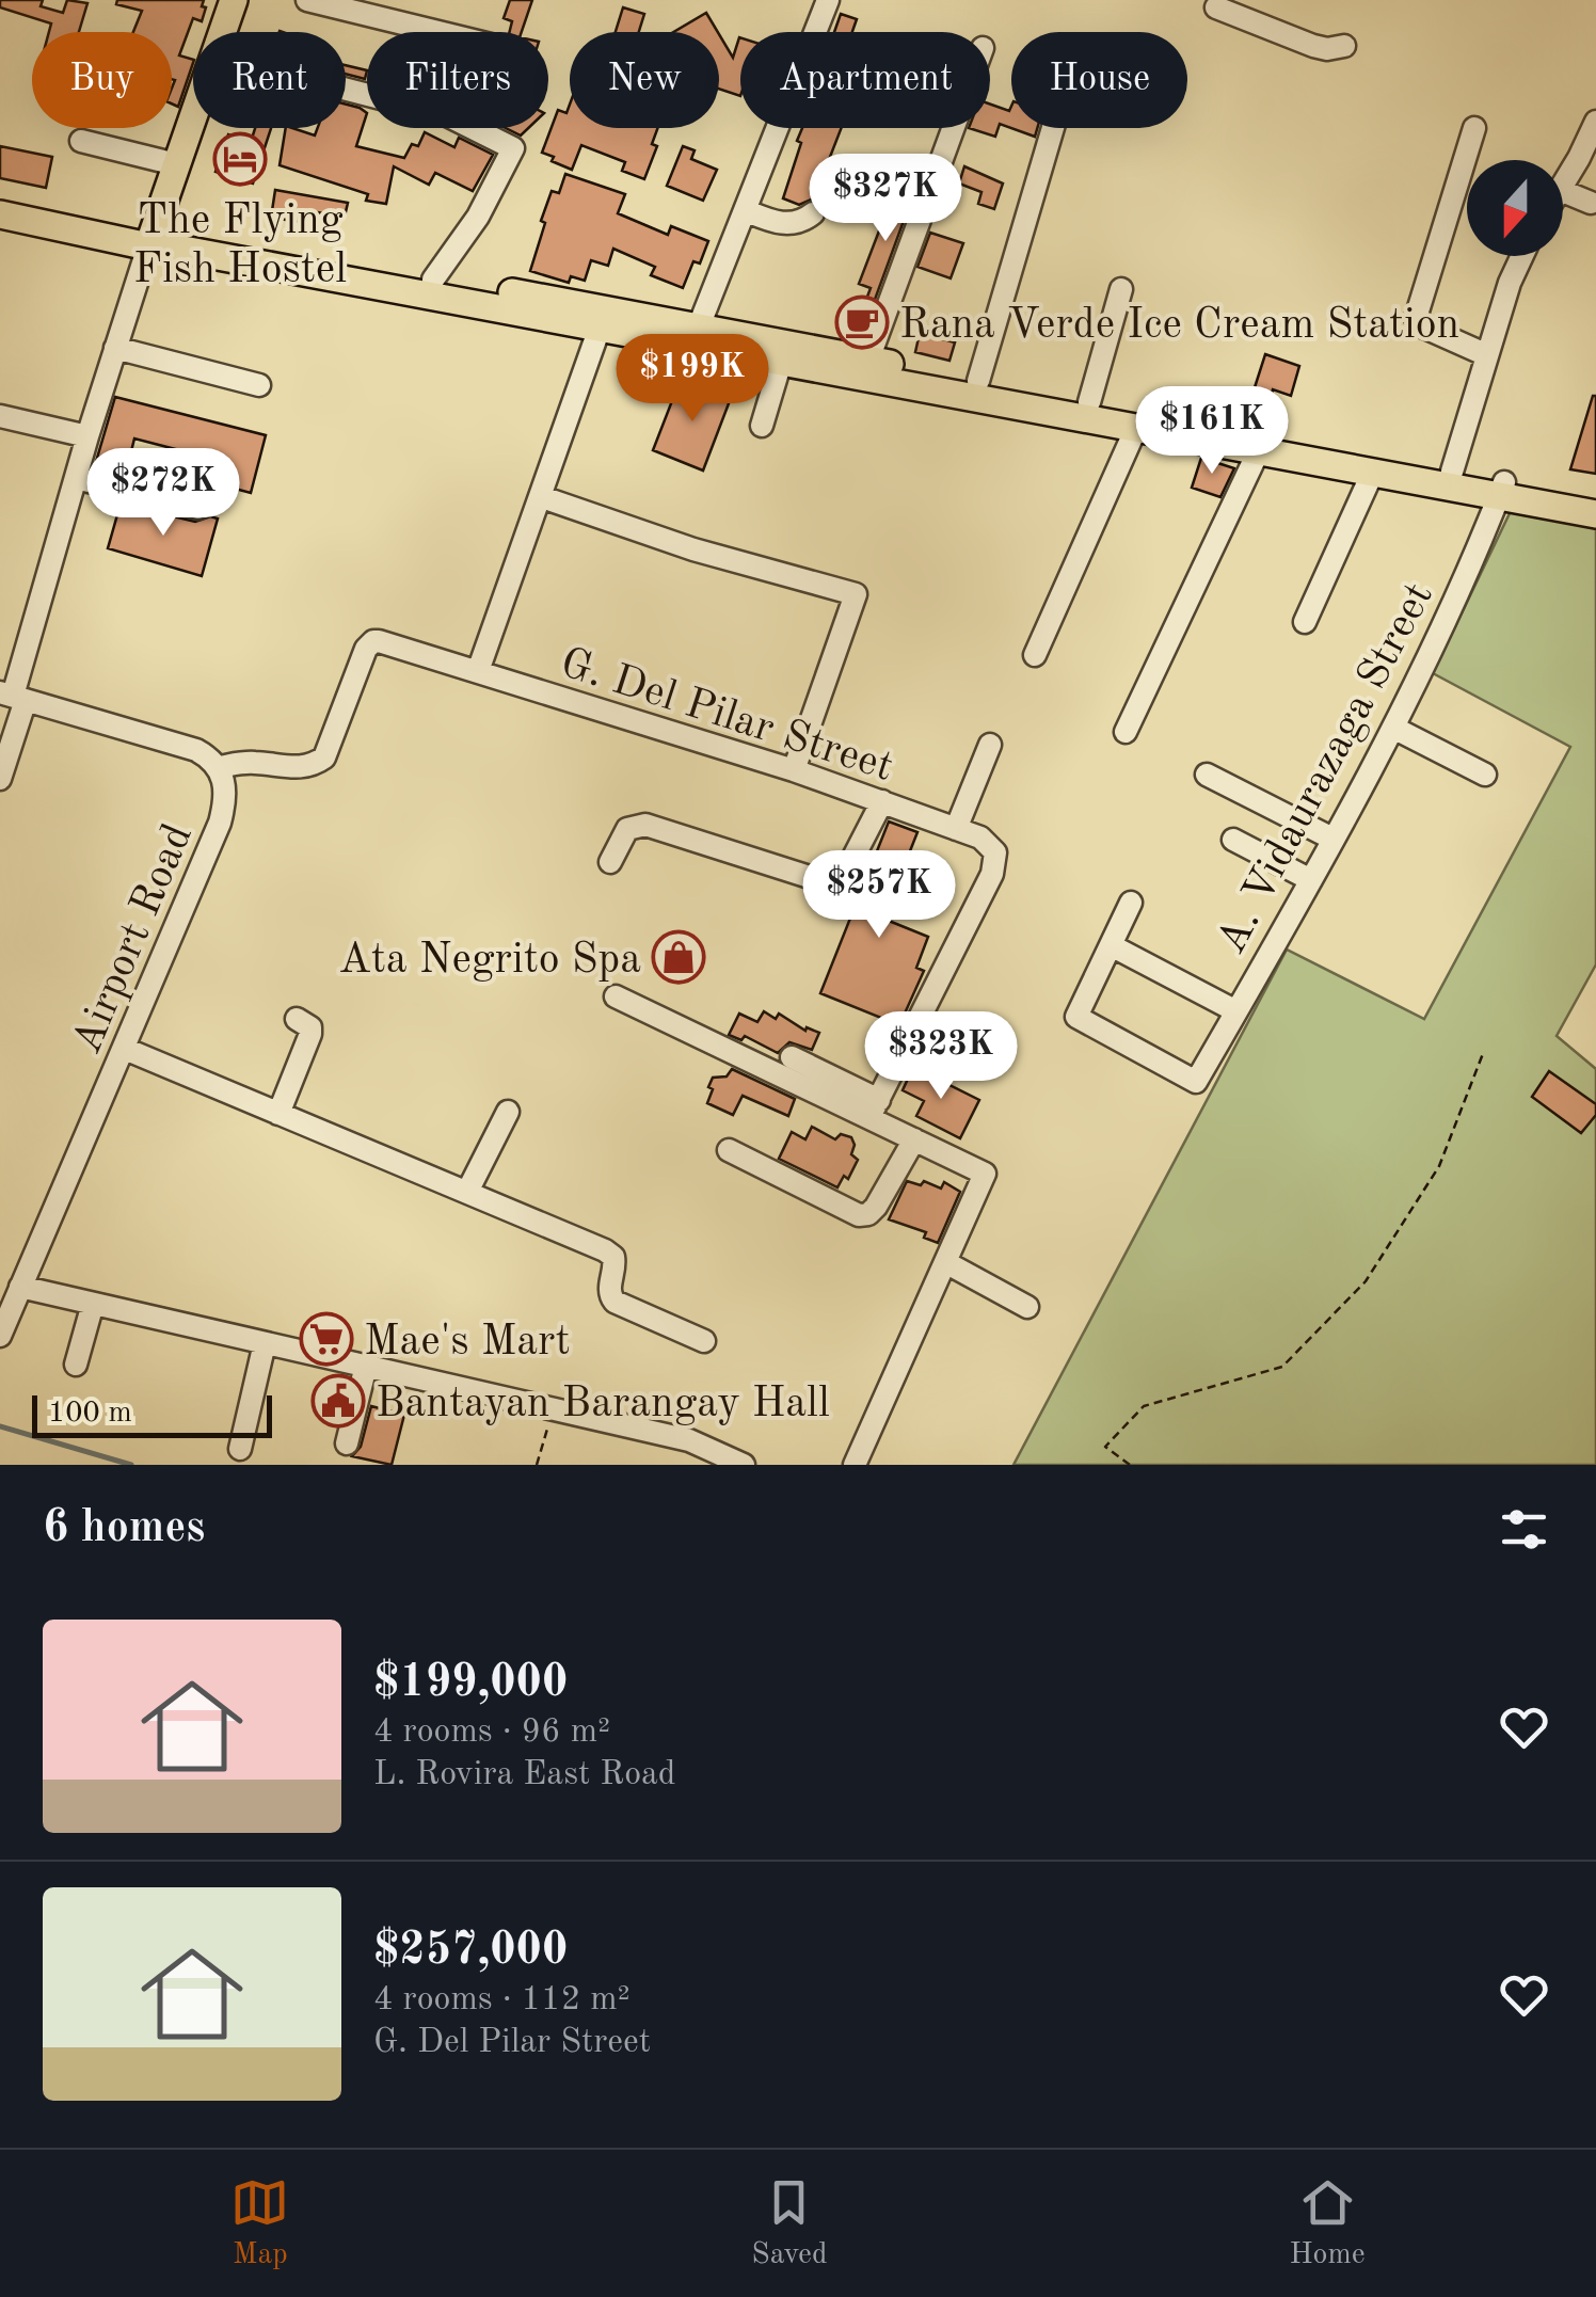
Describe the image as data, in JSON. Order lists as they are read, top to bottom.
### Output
{
  "streets": {
    "street": ["G. Del Pilar Street", "A. Vidaurazaga Street", "Airport Road"]
  },
  "crossings": [
    ["G. Del Pilar Street", "Airport Road"]
  ],
  "places": {
    "hotel": ["The Flying Fish Hostel"],
    "cafe": ["Rana Verde Ice Cream Station"],
    "shop": ["Ata Negrito Spa"],
    "supermarket": ["Mae's Mart"],
    "public building": ["Bantayan Barangay Hall"]
  },
  "scale_bar": "100 m",
  "north": "bottom",
  "page": {
    "chip": [
      "Buy",
      "Rent",
      "Filters",
      "New",
      "Apartment",
      "House"
    ],
    "price": [
      "$327K",
      "$199K",
      "$161K",
      "$272K",
      "$257K",
      "$323K"
    ],
    "scale": "100 m",
    "heading": "6 homes",
    "list": [
      {
        "name": "$199,000",
        "note": "4 rooms · 96 m² · L. Rovira East Road"
      },
      {
        "name": "$257,000",
        "note": "4 rooms · 112 m² · G. Del Pilar Street"
      }
    ],
    "tabs": ["Map", "Saved", "Home"]
  }
}
